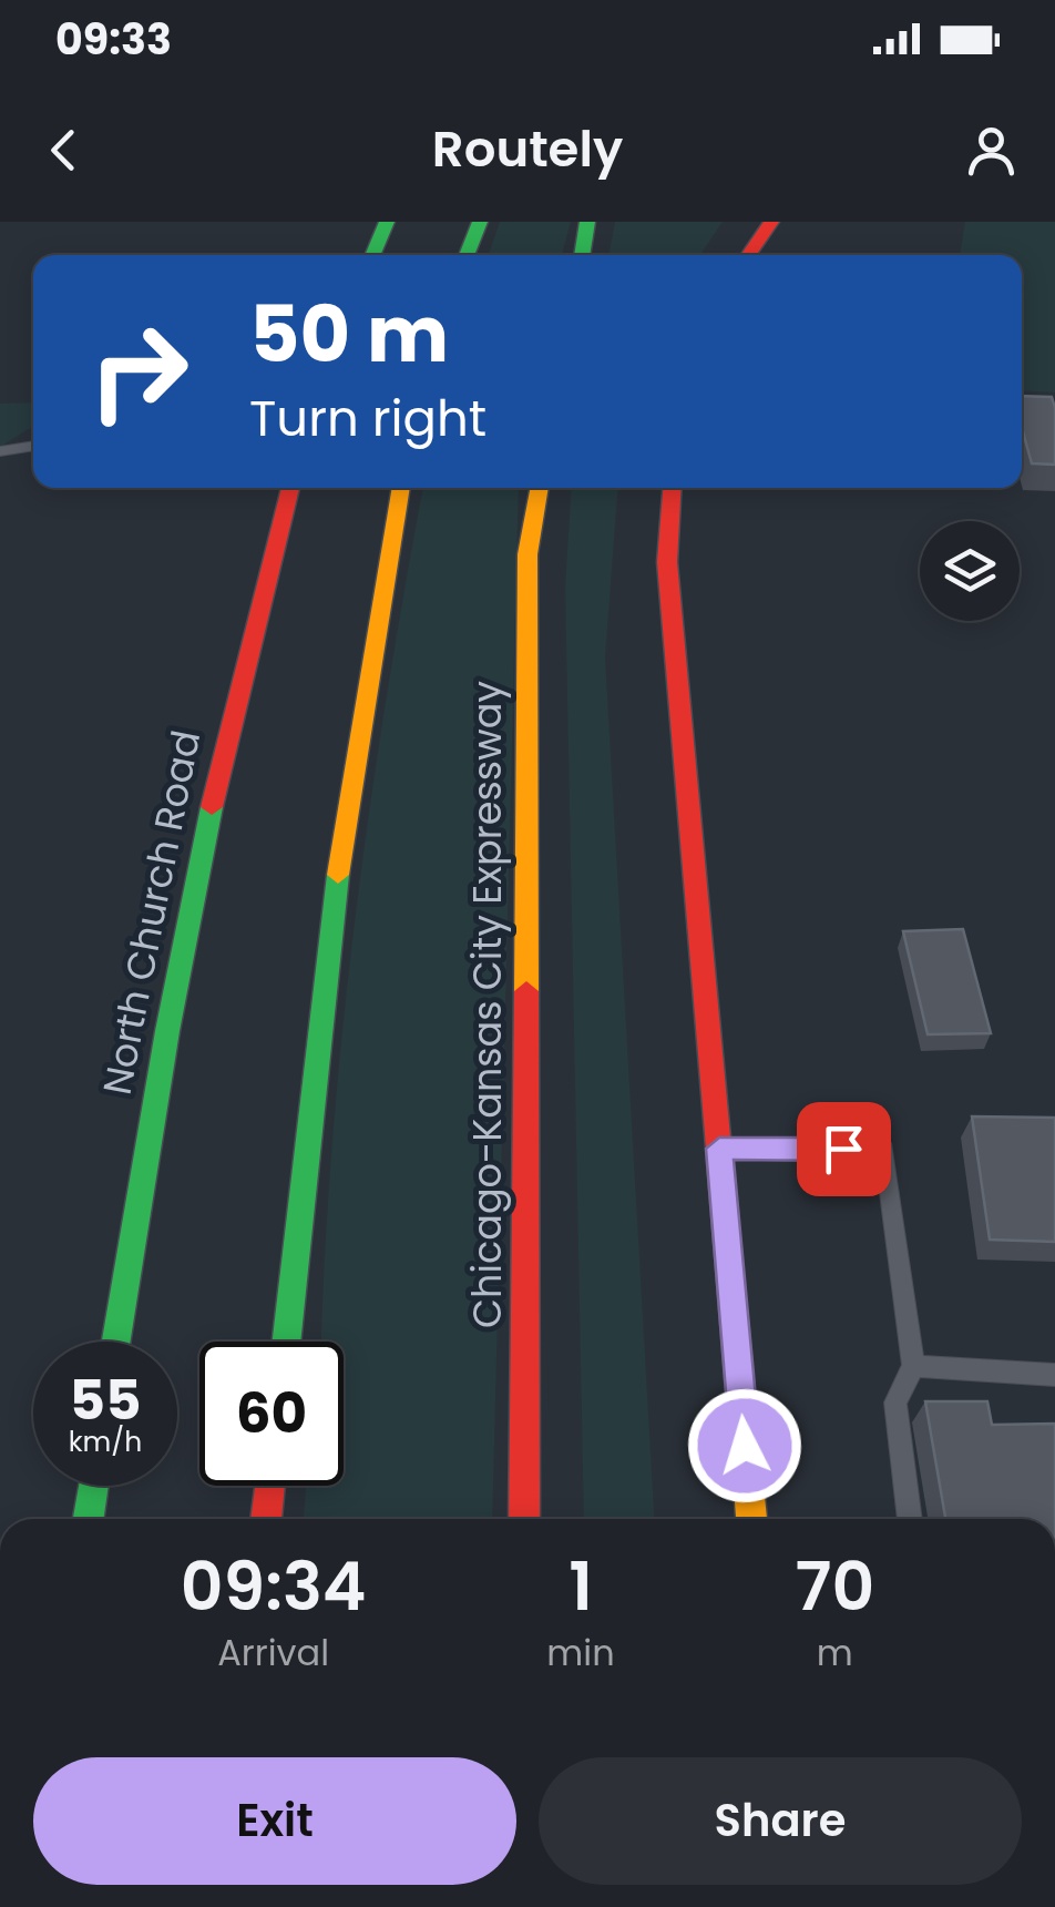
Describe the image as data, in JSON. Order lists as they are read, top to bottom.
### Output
{
  "streets": {
    "main road": ["North Church Road", "Chicago-Kansas City Expressway"]
  },
  "page": {
    "status": "09:33",
    "header": "Routely",
    "turn": ["50 m", "Turn right"],
    "speed": "55 km/h",
    "limit": "60",
    "eta": [
      "09:34",
      "Arrival",
      "1",
      "min",
      "70",
      "m"
    ],
    "buttons": ["Exit", "Share"]
  }
}
